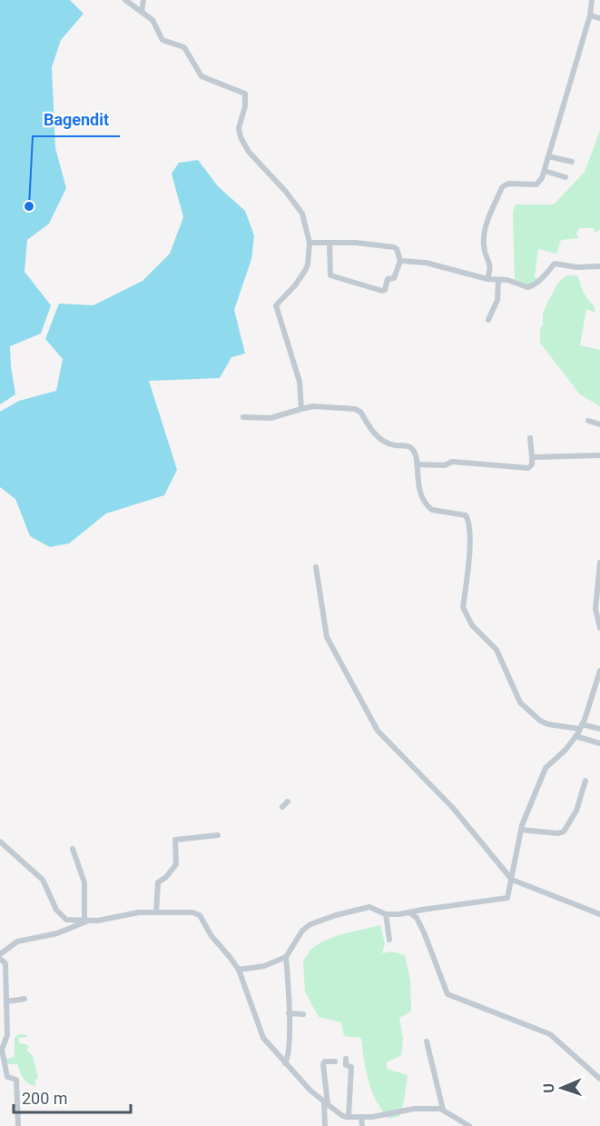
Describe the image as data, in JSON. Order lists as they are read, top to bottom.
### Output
{
  "places": ["Bagendit"],
  "scale_bar": "200 m",
  "north": "left"
}
